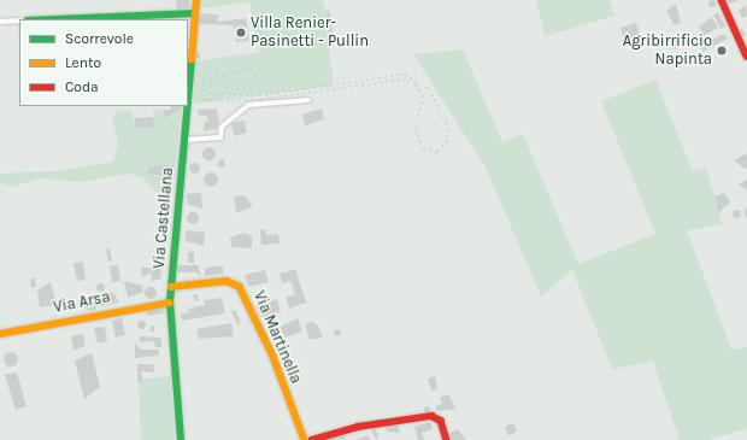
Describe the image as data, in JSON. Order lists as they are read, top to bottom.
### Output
{
  "streets": {
    "street": ["Via Castellana", "Via Arsa", "Via Martinella"]
  },
  "crossings": [
    ["Via Castellana", "Via Arsa"],
    ["Via Castellana", "Via Martinella"]
  ],
  "places": ["Villa Renier- Pasinetti - Pullin", "Agribirrificio Napinta"],
  "legend": ["Scorrevole", "Lento", "Coda"]
}
